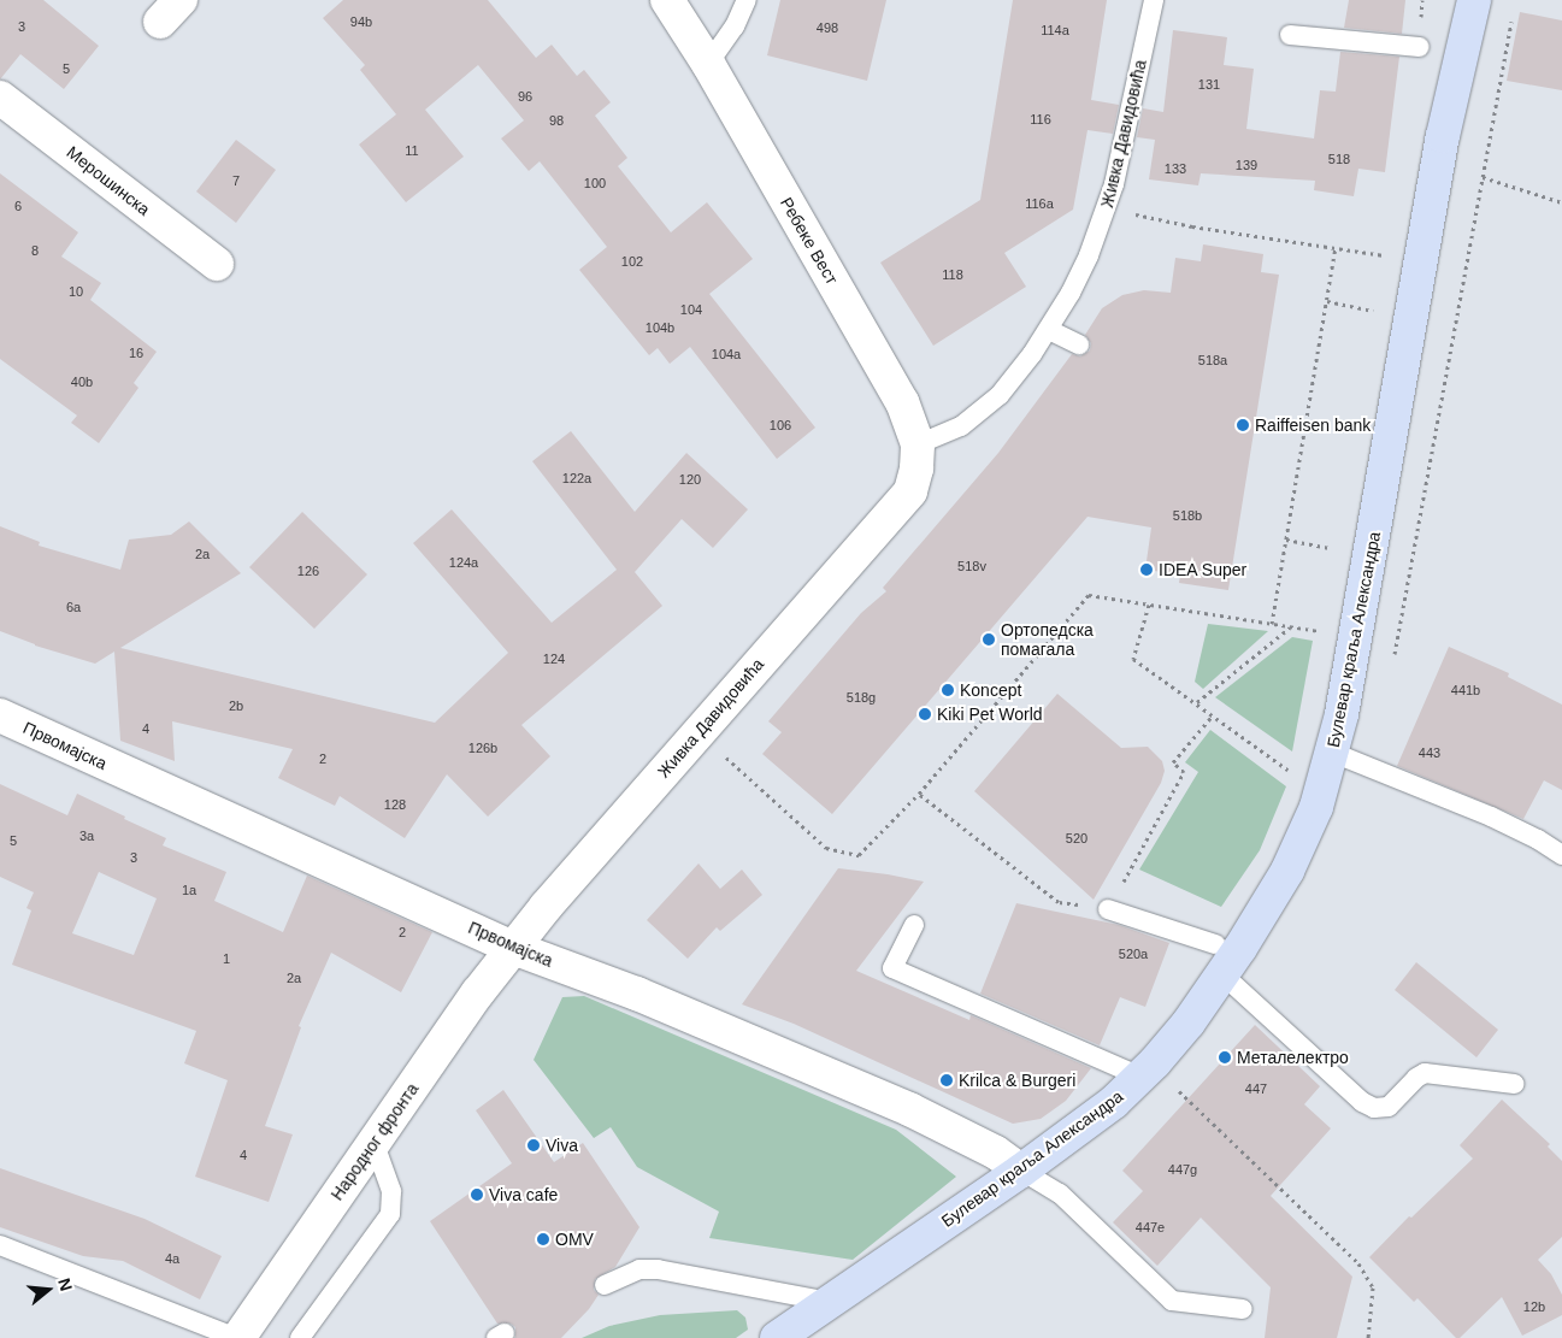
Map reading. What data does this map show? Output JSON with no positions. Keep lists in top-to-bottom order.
{
  "streets": {
    "main road": ["Булевар краља Александра"],
    "street": [
      "Живка Давидовића",
      "Мерошинска",
      "Ребеке Вест",
      "Првомајска",
      "Народног фронта"
    ]
  },
  "crossings": [
    ["Живка Давидовића", "Ребеке Вест"],
    ["Живка Давидовића", "Првомајска"],
    ["Живка Давидовића", "Народног фронта"],
    ["Булевар краља Александра", "Првомајска"],
    ["Првомајска", "Народног фронта"]
  ],
  "places": [
    "Raiffeisen bank",
    "IDEA Super",
    "Ортопедска помагала",
    "Koncept",
    "Kiki Pet World",
    "Металелектро",
    "Krilca & Burgeri",
    "Viva",
    "Viva cafe",
    "OMV"
  ],
  "house_numbers": [
    "94b",
    "3",
    "498",
    "114a",
    "5",
    "131",
    "96",
    "116",
    "98",
    "11",
    "518",
    "139",
    "133",
    "7",
    "100",
    "116a",
    "6",
    "8",
    "102",
    "118",
    "10",
    "104",
    "104b",
    "16",
    "104a",
    "518a",
    "40b",
    "106",
    "122a",
    "120",
    "518b",
    "2a",
    "124a",
    "518v",
    "126",
    "6a",
    "124",
    "441b",
    "518g",
    "2b",
    "4",
    "126b",
    "443",
    "2",
    "128",
    "3a",
    "520",
    "5",
    "3",
    "1a",
    "2",
    "520a",
    "1",
    "2a",
    "447",
    "4",
    "447g",
    "447e",
    "4a",
    "12b"
  ],
  "north": "right"
}
